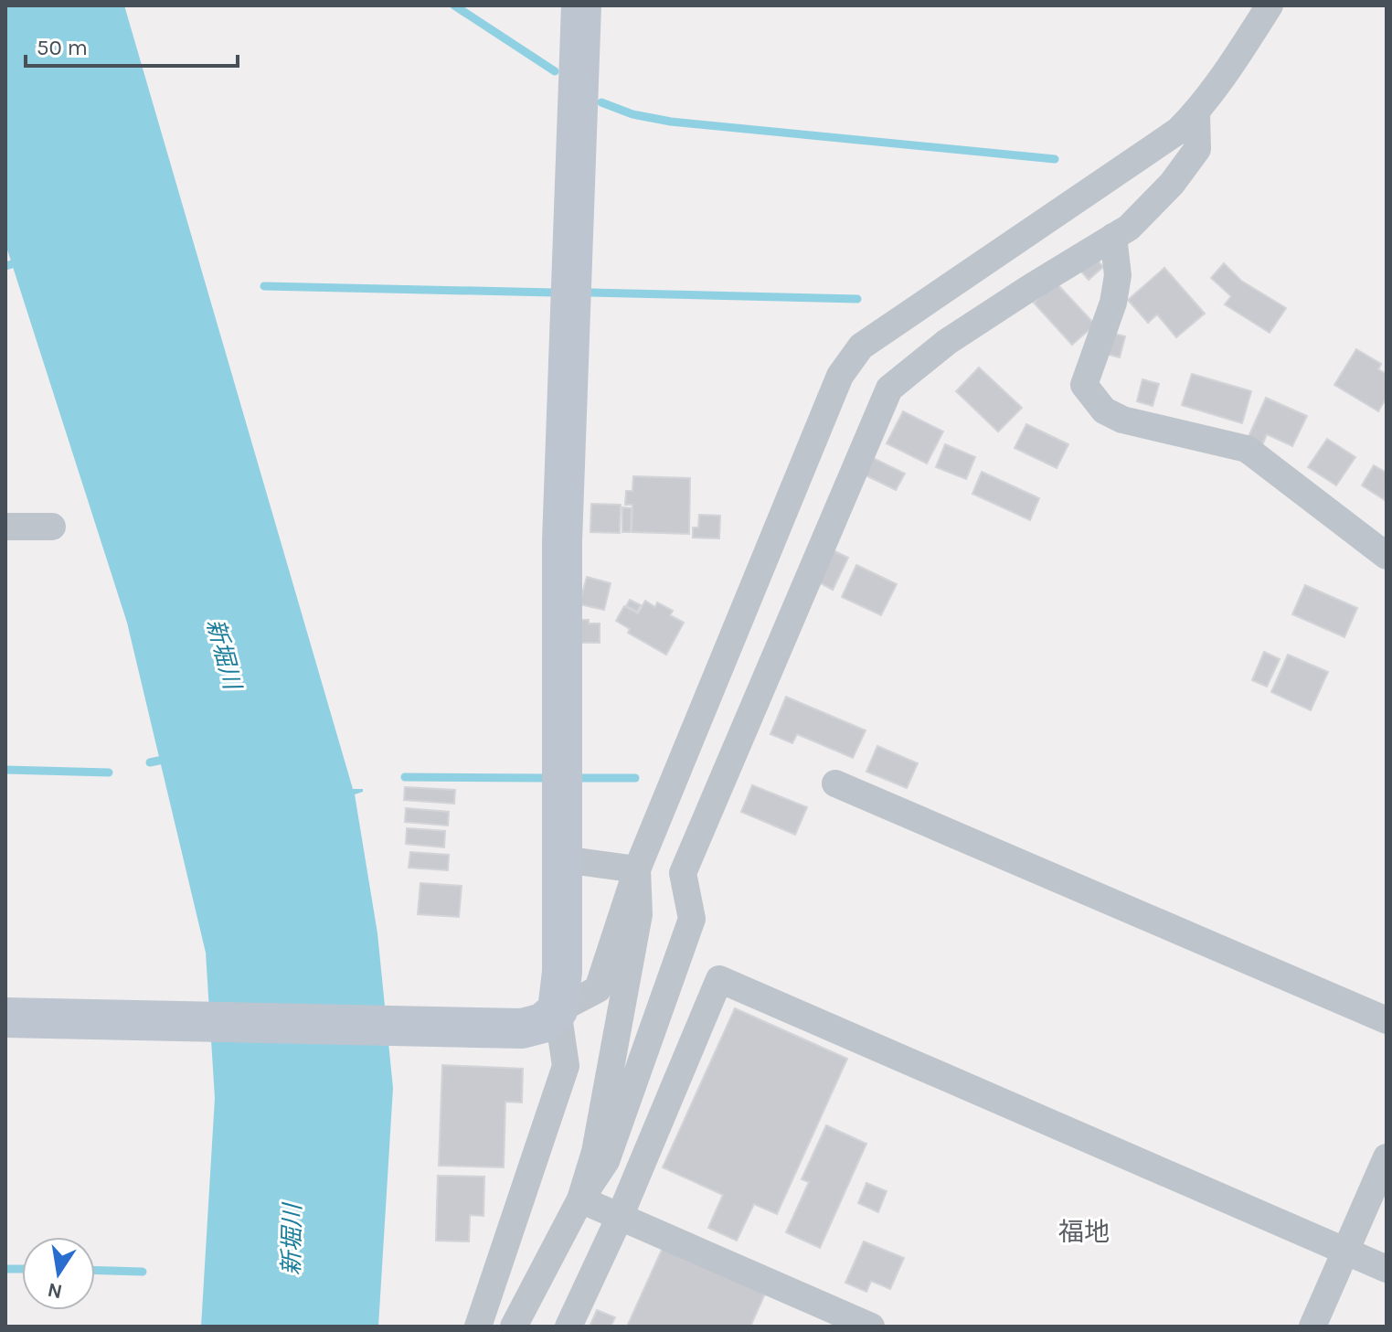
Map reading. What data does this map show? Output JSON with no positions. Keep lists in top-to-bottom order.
{
  "districts": ["福地"],
  "water": ["新堀川"],
  "scale_bar": "50 m",
  "north": "bottom"
}
